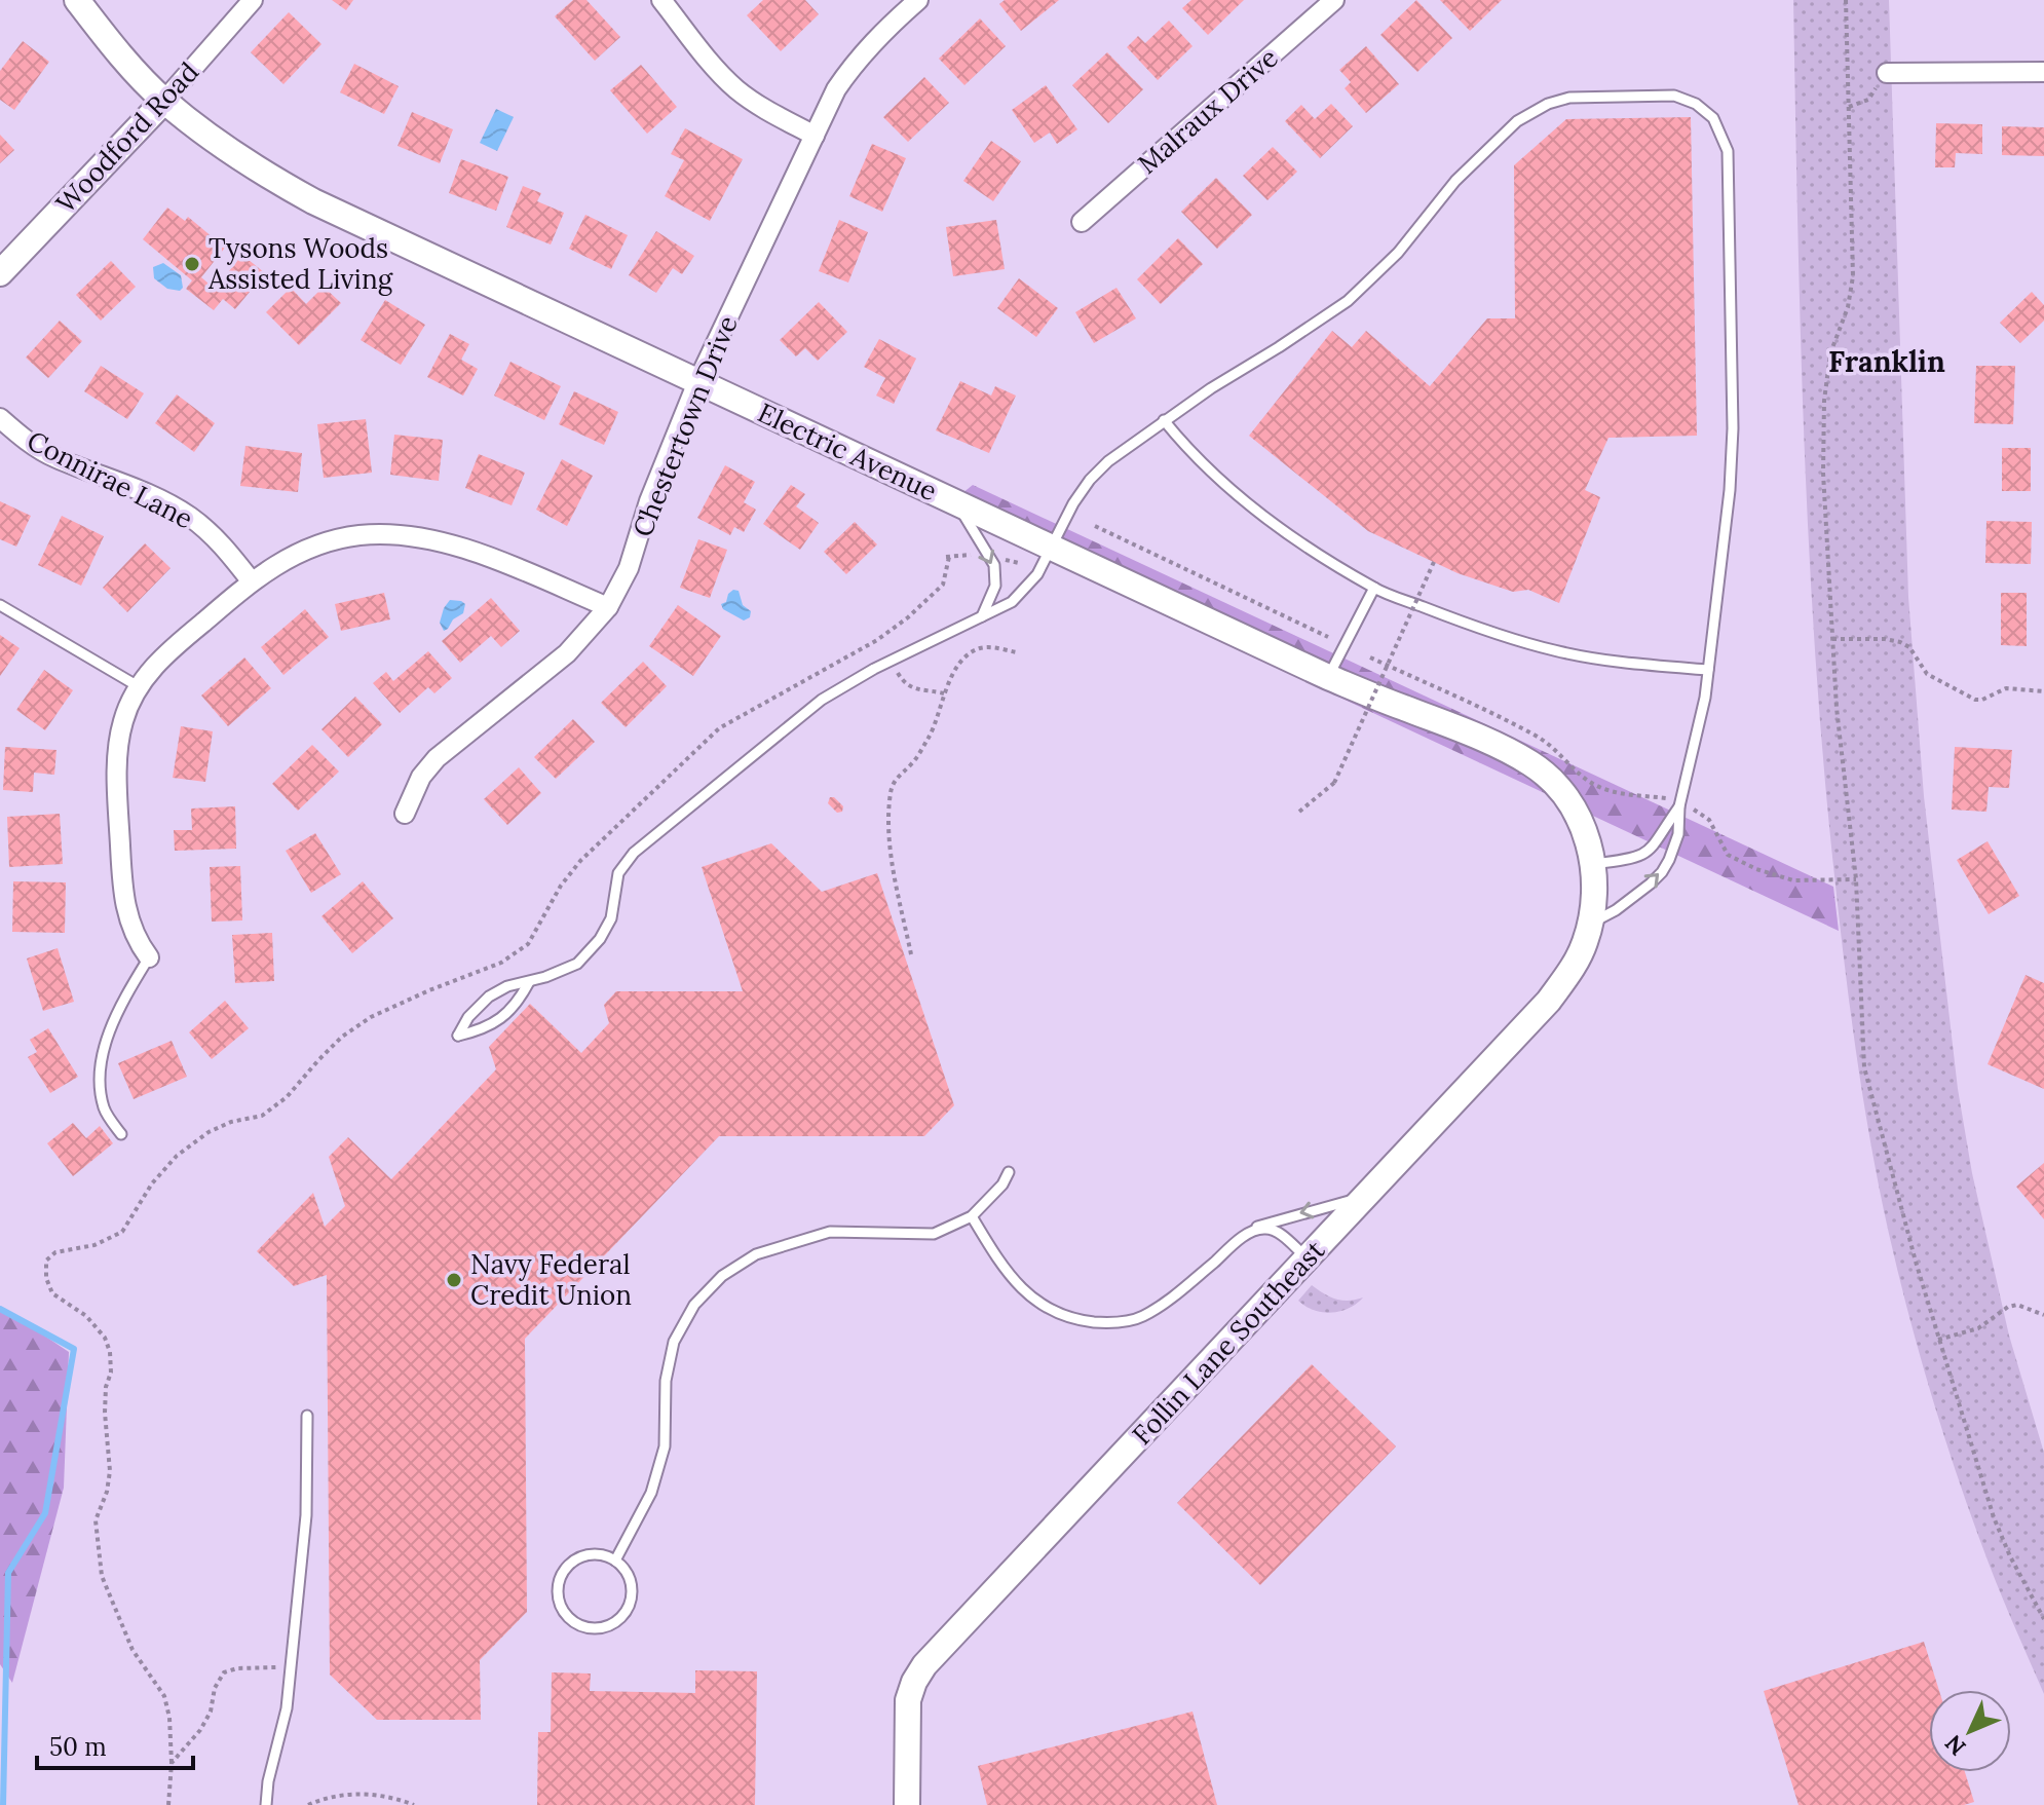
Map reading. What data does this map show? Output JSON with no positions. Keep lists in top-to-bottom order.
{
  "streets": {
    "street": [
      "Malraux Drive",
      "Woodford Road",
      "Chestertown Drive",
      "Electric Avenue",
      "Connirae Lane",
      "Follin Lane Southeast"
    ]
  },
  "crossings": [
    ["Woodford Road", "Electric Avenue"],
    ["Chestertown Drive", "Electric Avenue"],
    ["Electric Avenue", "Follin Lane Southeast"]
  ],
  "districts": ["Franklin"],
  "places": ["Tysons Woods Assisted Living", "Navy Federal Credit Union"],
  "scale_bar": "50 m",
  "north": "bottom left"
}
